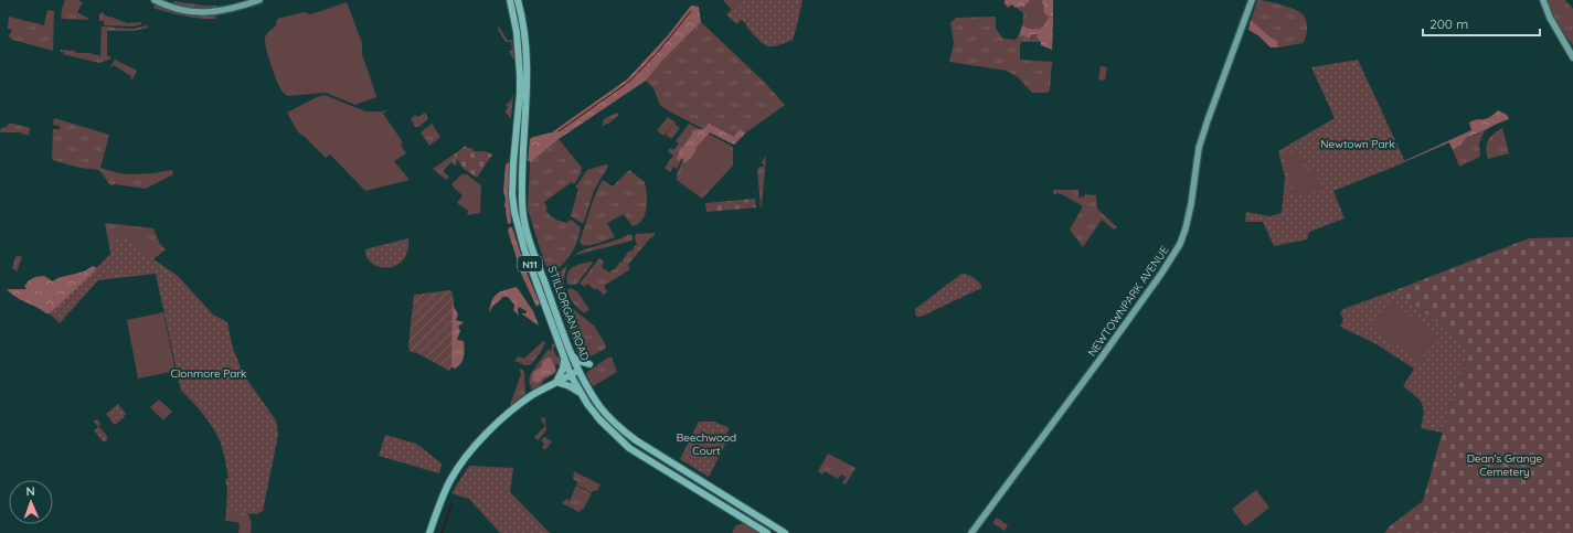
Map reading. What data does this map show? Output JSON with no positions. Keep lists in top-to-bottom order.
{
  "streets": {
    "highway": ["N11", "STILLORGAN ROAD"],
    "main road": ["NEWTOWNPARK AVENUE"]
  },
  "parks": [
    "Newtown Park",
    "Clonmore Park",
    "Beechwood Court",
    "Dean's Grange Cemetery"
  ],
  "scale_bar": "200 m",
  "north": "top"
}
